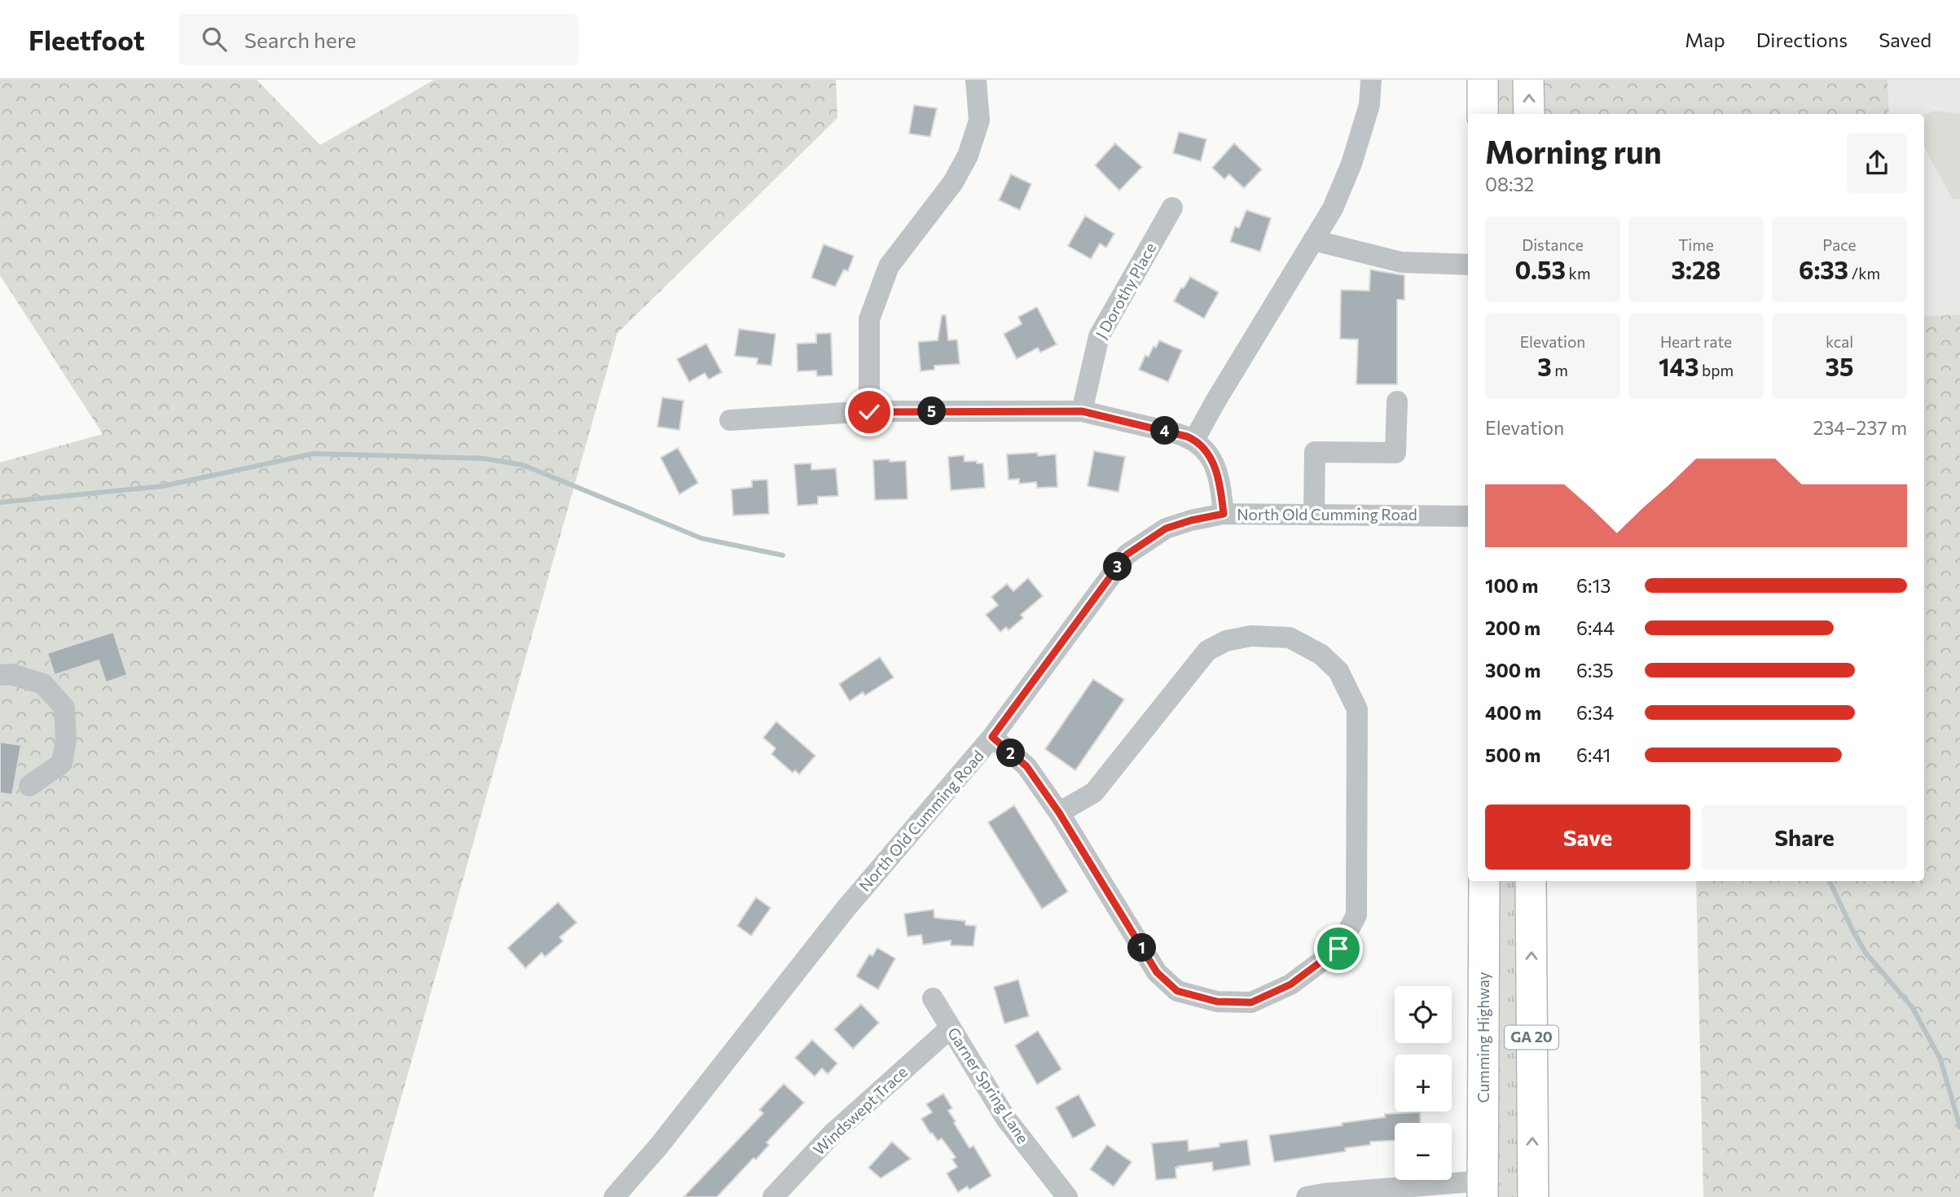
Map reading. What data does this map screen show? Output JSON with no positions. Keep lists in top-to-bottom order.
{
  "streets": {
    "highway": ["Cumming Highway", "GA 20"],
    "street": [
      "J Dorothy Place",
      "North Old Cumming Road",
      "Garner Spring Lane",
      "Windswept Trace"
    ]
  },
  "crossings": [
    ["Garner Spring Lane", "Windswept Trace"]
  ],
  "page": {
    "header": "Fleetfoot",
    "search": "Search here",
    "nav": ["Map", "Directions", "Saved"],
    "heading": ["Morning run", "08:32"],
    "stats": [
      ["Distance", "0.53 km"],
      ["Time", "3:28"],
      ["Pace", "6:33 /km"],
      ["Elevation", "3 m"],
      ["Heart rate", "143 bpm"],
      ["kcal", "35"]
    ],
    "pins": [
      "5",
      "4",
      "3",
      "2",
      "1"
    ],
    "chart": ["Elevation", "234–237 m"],
    "list": [
      {
        "name": "100 m",
        "note": "6:13"
      },
      {
        "name": "200 m",
        "note": "6:44"
      },
      {
        "name": "300 m",
        "note": "6:35"
      },
      {
        "name": "400 m",
        "note": "6:34"
      },
      {
        "name": "500 m",
        "note": "6:41"
      }
    ],
    "buttons": ["Save", "Share"],
    "map_buttons": ["+", "−"]
  }
}
